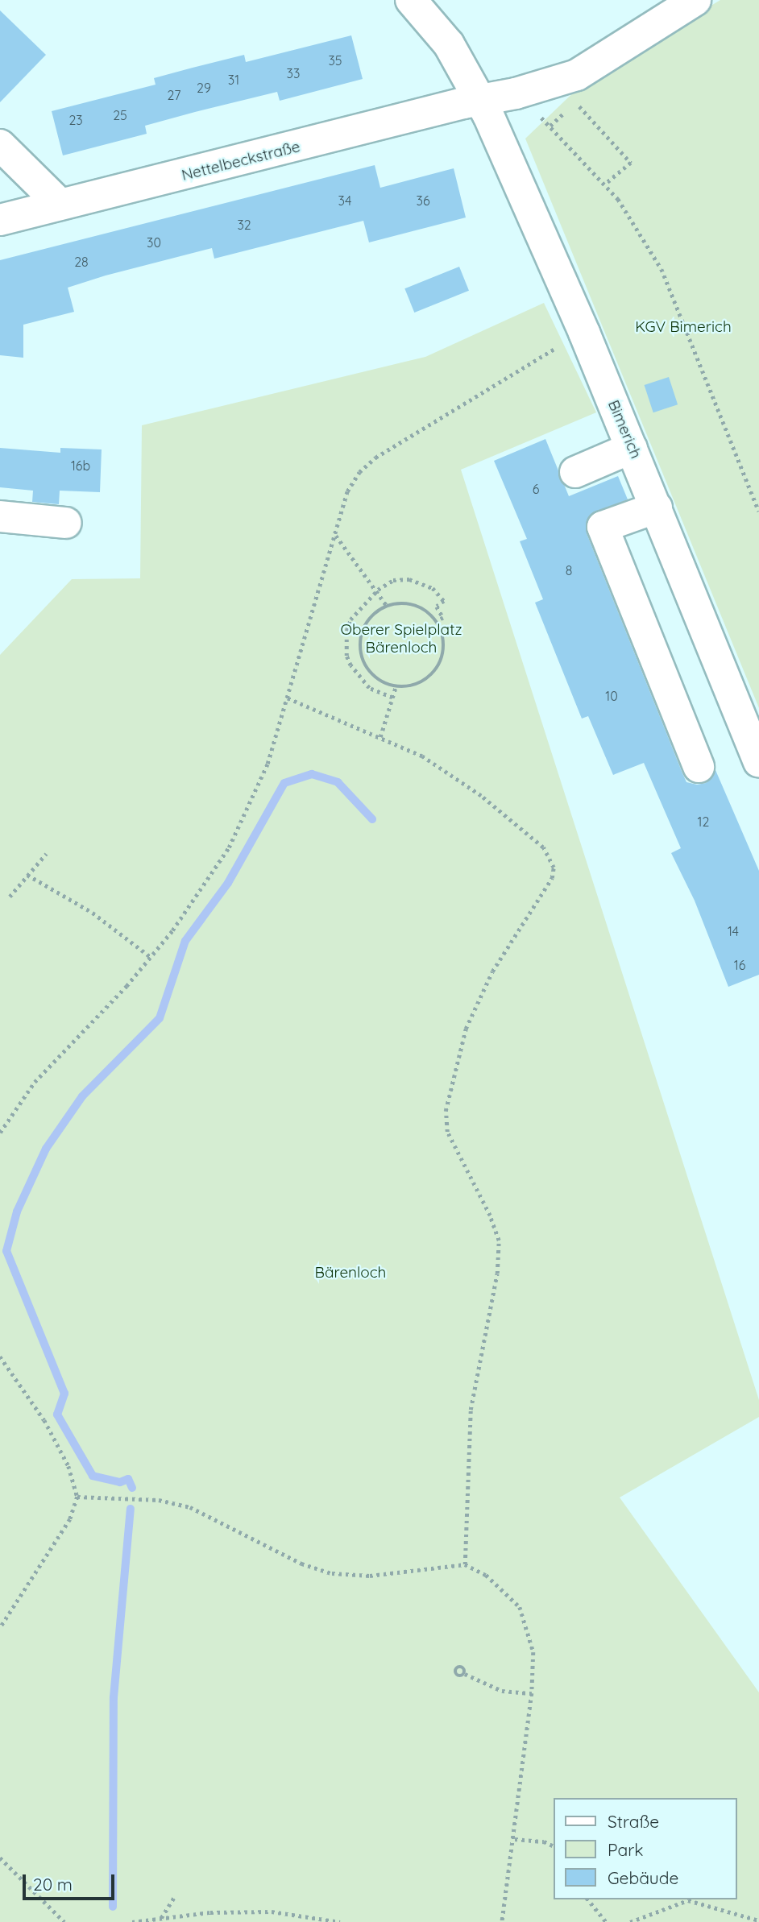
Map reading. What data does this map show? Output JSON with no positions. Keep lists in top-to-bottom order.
{
  "streets": {
    "street": ["Nettelbeckstraße", "Bimerich"]
  },
  "crossings": [
    ["Nettelbeckstraße", "Bimerich"]
  ],
  "parks": ["KGV Bimerich", "Oberer Spielplatz Bärenloch", "Bärenloch"],
  "house_numbers": [
    "35",
    "33",
    "31",
    "29",
    "27",
    "25",
    "23",
    "34",
    "36",
    "32",
    "30",
    "28",
    "16b",
    "6",
    "8",
    "10",
    "12",
    "14",
    "16"
  ],
  "legend": ["Straße", "Park", "Gebäude"],
  "scale_bar": "20 m"
}
